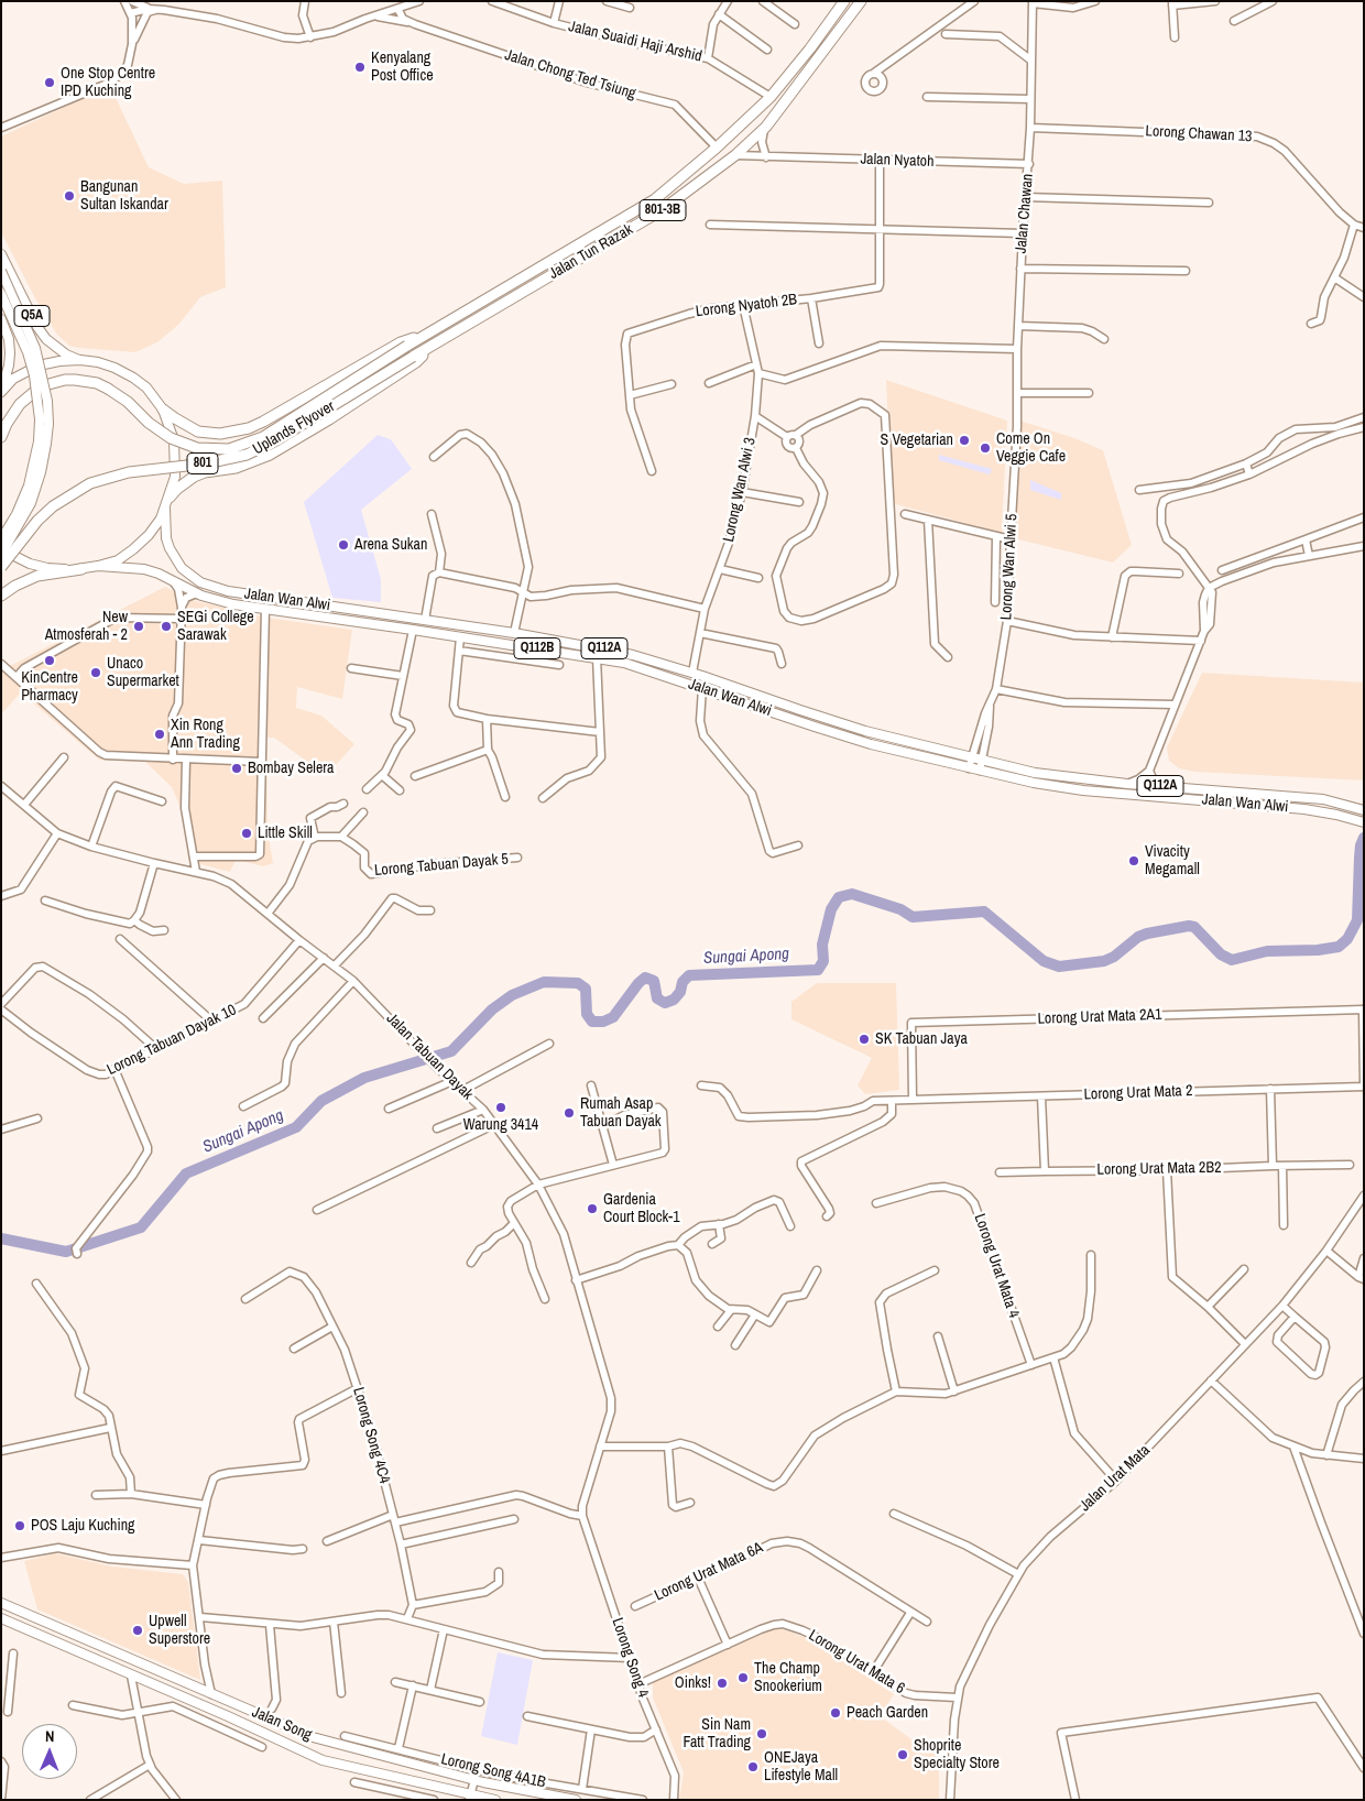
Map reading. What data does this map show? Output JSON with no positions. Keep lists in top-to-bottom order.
{
  "streets": {
    "highway": [
      "801-3B",
      "Jalan Tun Razak",
      "Uplands Flyover",
      "801"
    ],
    "main road": [
      "Q5A",
      "Jalan Wan Alwi",
      "Q112B",
      "Q112A",
      "Jalan Song"
    ],
    "street": [
      "Jalan Suaidi Haji Arshid",
      "Jalan Chong Ted Tsiung",
      "Lorong Chawan 13",
      "Jalan Nyatoh",
      "Jalan Chawan",
      "Lorong Nyatoh 2B",
      "Lorong Wan Alwi 3",
      "Lorong Wan Alwi 5",
      "Lorong Tabuan Dayak 5",
      "Lorong Urat Mata 2A1",
      "Lorong Tabuan Dayak 10",
      "Jalan Tabuan Dayak",
      "Lorong Urat Mata 2",
      "Lorong Urat Mata 2B2",
      "Lorong Urat Mata 4",
      "Lorong Song 4C4",
      "Jalan Urat Mata",
      "Lorong Urat Mata 6A",
      "Lorong Song 4",
      "Lorong Urat Mata 6",
      "Lorong Song 4A1B"
    ]
  },
  "crossings": [
    ["Jalan Suaidi Haji Arshid", "Jalan Tun Razak"],
    ["Jalan Chong Ted Tsiung", "Jalan Tun Razak"],
    ["Lorong Chawan 13", "Jalan Chawan"],
    ["Jalan Nyatoh", "Jalan Chawan"],
    ["Jalan Nyatoh", "Jalan Tun Razak"],
    ["Jalan Chawan", "Lorong Wan Alwi 5"],
    ["Jalan Tun Razak", "Uplands Flyover"],
    ["Lorong Nyatoh 2B", "Lorong Wan Alwi 3"],
    ["Lorong Wan Alwi 3", "Jalan Wan Alwi"],
    ["Lorong Wan Alwi 5", "Jalan Wan Alwi"],
    ["Lorong Urat Mata 2A1", "Lorong Urat Mata 2"],
    ["Lorong Tabuan Dayak 10", "Jalan Tabuan Dayak"],
    ["Jalan Tabuan Dayak", "Lorong Song 4"],
    ["Jalan Urat Mata", "Lorong Urat Mata 6"],
    ["Lorong Song 4", "Lorong Urat Mata 6"]
  ],
  "water": ["Sungai Apong"],
  "places": [
    "Kenyalang Post Office",
    "One Stop Centre IPD Kuching",
    "Bangunan Sultan Iskandar",
    "S Vegetarian",
    "Come On Veggie Cafe",
    "Arena Sukan",
    "New Atmosferah - 2",
    "SEGi College Sarawak",
    "KinCentre Pharmacy",
    "Unaco Supermarket",
    "Xin Rong Ann Trading",
    "Bombay Selera",
    "Little Skill",
    "Vivacity Megamall",
    "SK Tabuan Jaya",
    "Warung 3414",
    "Rumah Asap Tabuan Dayak",
    "Gardenia Court Block-1",
    "POS Laju Kuching",
    "Upwell Superstore",
    "The Champ Snookerium",
    "Oinks!",
    "Peach Garden",
    "Sin Nam Fatt Trading",
    "Shoprite Specialty Store",
    "ONEJaya Lifestyle Mall"
  ],
  "north": "top"
}
